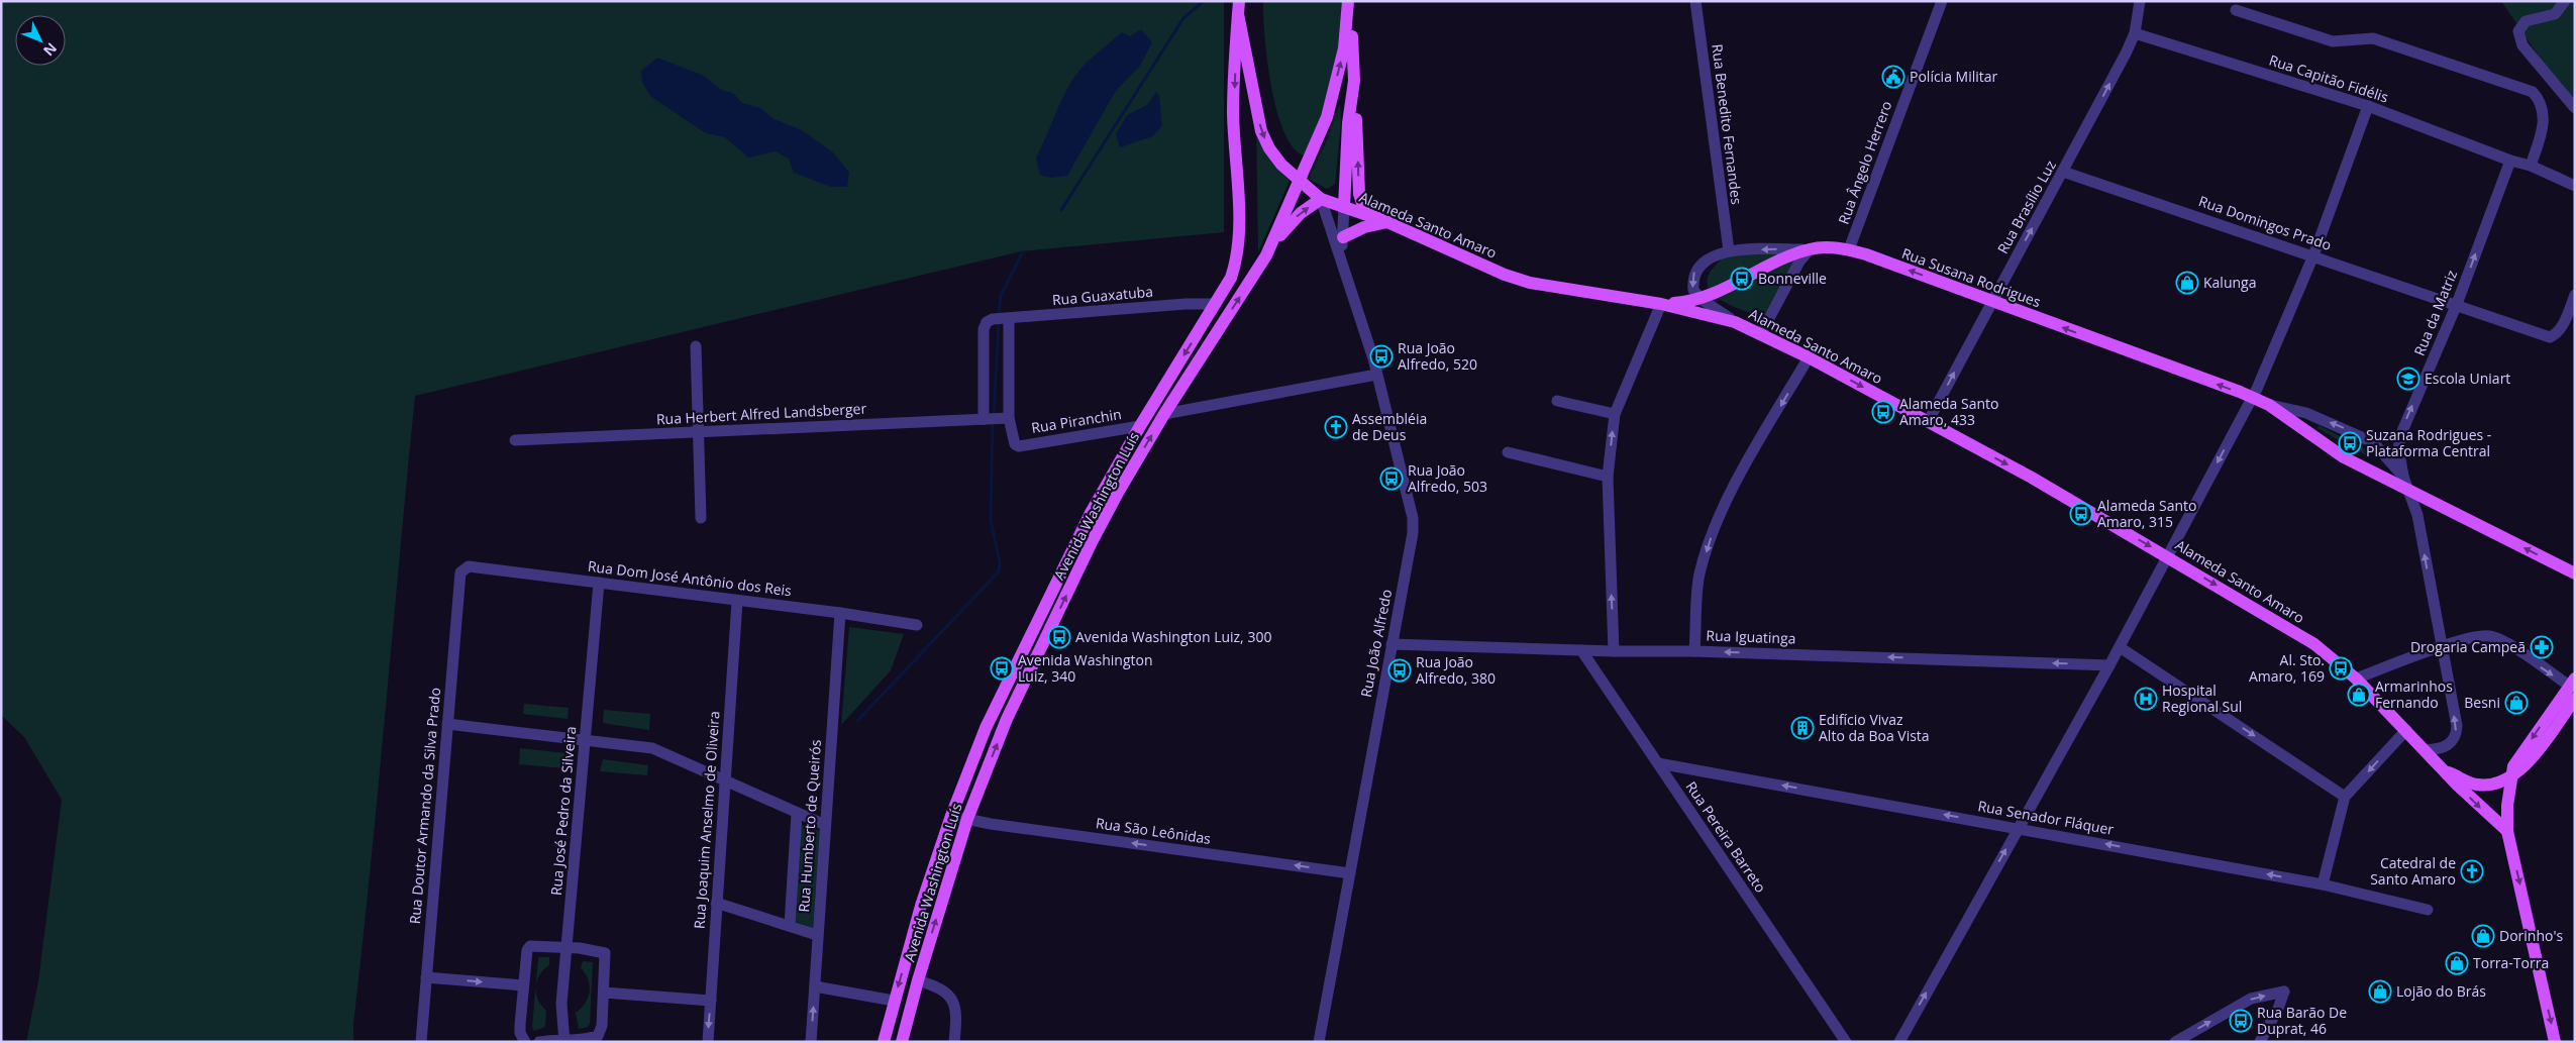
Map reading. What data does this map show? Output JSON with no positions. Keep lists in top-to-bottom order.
{
  "streets": {
    "main road": ["Alameda Santo Amaro", "Rua Susana Rodrigues", "Avenida Washington Luís"],
    "street": [
      "Rua Capitão Fidélis",
      "Rua Benedito Fernandes",
      "Rua Ângelo Herrero",
      "Rua Brasílio Luz",
      "Rua Domingos Prado",
      "Rua Guaxatuba",
      "Rua da Matriz",
      "Rua Herbert Alfred Landsberger",
      "Rua Piranchin",
      "Rua Dom José Antônio dos Reis",
      "Rua Iguatinga",
      "Rua João Alfredo",
      "Rua Doutor Armando da Silva Prado",
      "Rua José Pedro da Silveira",
      "Rua Senador Fláquer",
      "Rua Joaquim Anselmo de Oliveira",
      "Rua Humberto de Queirós",
      "Rua São Leônidas",
      "Rua Pereira Barreto"
    ]
  },
  "crossings": [
    ["Rua Capitão Fidélis", "Rua Brasílio Luz"],
    ["Rua Capitão Fidélis", "Rua da Matriz"],
    ["Rua Ângelo Herrero", "Rua Susana Rodrigues"],
    ["Rua Brasílio Luz", "Rua Domingos Prado"],
    ["Rua Brasílio Luz", "Alameda Santo Amaro"],
    ["Rua Brasílio Luz", "Rua Susana Rodrigues"],
    ["Rua Domingos Prado", "Rua da Matriz"],
    ["Alameda Santo Amaro", "Rua Susana Rodrigues"],
    ["Alameda Santo Amaro", "Avenida Washington Luís"],
    ["Alameda Santo Amaro", "Rua João Alfredo"],
    ["Rua Susana Rodrigues", "Rua da Matriz"],
    ["Rua Guaxatuba", "Rua Herbert Alfred Landsberger"],
    ["Rua Guaxatuba", "Avenida Washington Luís"],
    ["Rua Herbert Alfred Landsberger", "Rua Piranchin"],
    ["Rua Piranchin", "Avenida Washington Luís"],
    ["Avenida Washington Luís", "Rua São Leônidas"],
    ["Rua Dom José Antônio dos Reis", "Rua Doutor Armando da Silva Prado"],
    ["Rua Dom José Antônio dos Reis", "Rua José Pedro da Silveira"],
    ["Rua Dom José Antônio dos Reis", "Rua Joaquim Anselmo de Oliveira"],
    ["Rua Dom José Antônio dos Reis", "Rua Humberto de Queirós"],
    ["Rua Iguatinga", "Rua João Alfredo"],
    ["Rua Iguatinga", "Rua Pereira Barreto"],
    ["Rua João Alfredo", "Rua São Leônidas"],
    ["Rua Senador Fláquer", "Rua Pereira Barreto"]
  ],
  "one_way": [
    "Rua Brasílio Luz",
    "Alameda Santo Amaro",
    "Rua Susana Rodrigues",
    "Rua da Matriz",
    "Rua Iguatinga",
    "Rua Senador Fláquer",
    "Rua São Leônidas"
  ],
  "places": {
    "public building": ["Polícia Militar"],
    "bus stop": [
      "Bonneville",
      "Rua João Alfredo, 520",
      "Alameda Santo Amaro, 433",
      "Suzana Rodrigues - Plataforma Central",
      "Rua João Alfredo, 503",
      "Alameda Santo Amaro, 315",
      "Avenida Washington Luiz, 300",
      "Avenida Washington Luiz, 340",
      "Al. Sto. Amaro, 169",
      "Rua João Alfredo, 380",
      "Rua Barão De Duprat, 46"
    ],
    "shop": [
      "Kalunga",
      "Armarinhos Fernando",
      "Besni",
      "Dorinho's",
      "Torra-Torra",
      "Lojão do Brás"
    ],
    "school or university": ["Escola Uniart"],
    "church": ["Assembléia de Deus", "Catedral de Santo Amaro"],
    "pharmacy": ["Drogaria Campeã"],
    "hospital": ["Hospital Regional Sul"],
    "building": ["Edifício Vivaz Alto da Boa Vista"]
  },
  "north": "bottom right"
}
